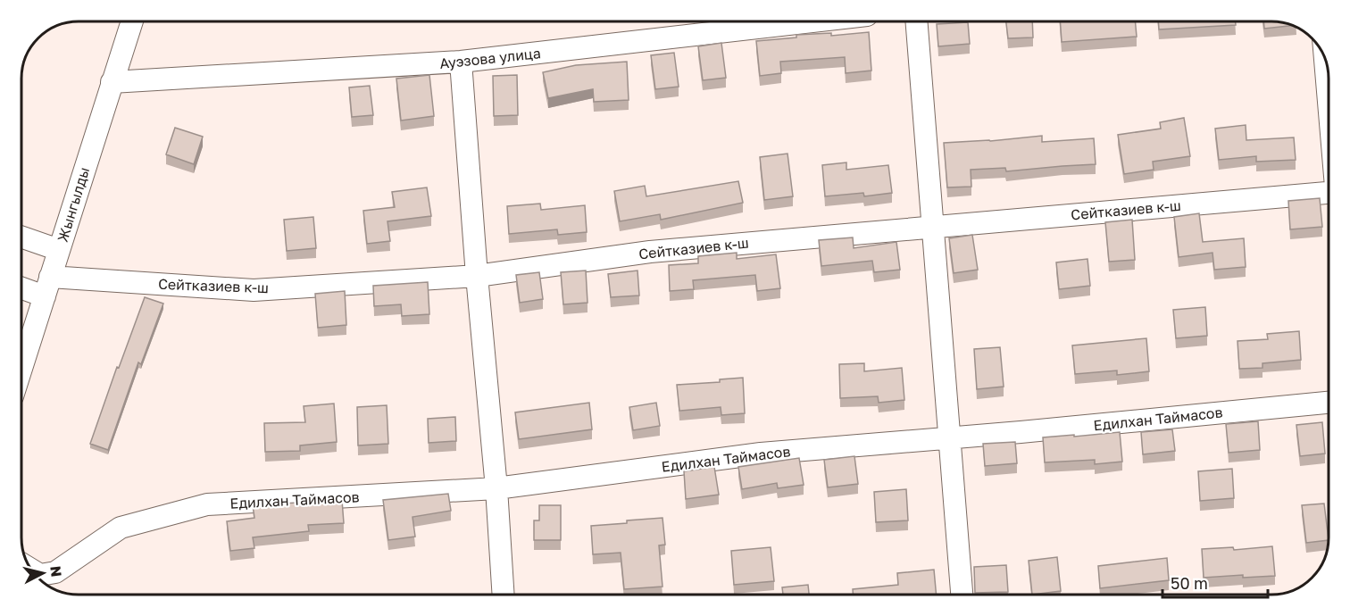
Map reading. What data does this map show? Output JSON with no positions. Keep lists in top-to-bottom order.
{
  "streets": {
    "street": [
      "Ауэзова улица",
      "Жынгылды",
      "Сейтказиев к-ш",
      "Едилхан Таймасов"
    ]
  },
  "crossings": [
    ["Ауэзова улица", "Жынгылды"],
    ["Жынгылды", "Сейтказиев к-ш"]
  ],
  "scale_bar": "50 m",
  "north": "right"
}
